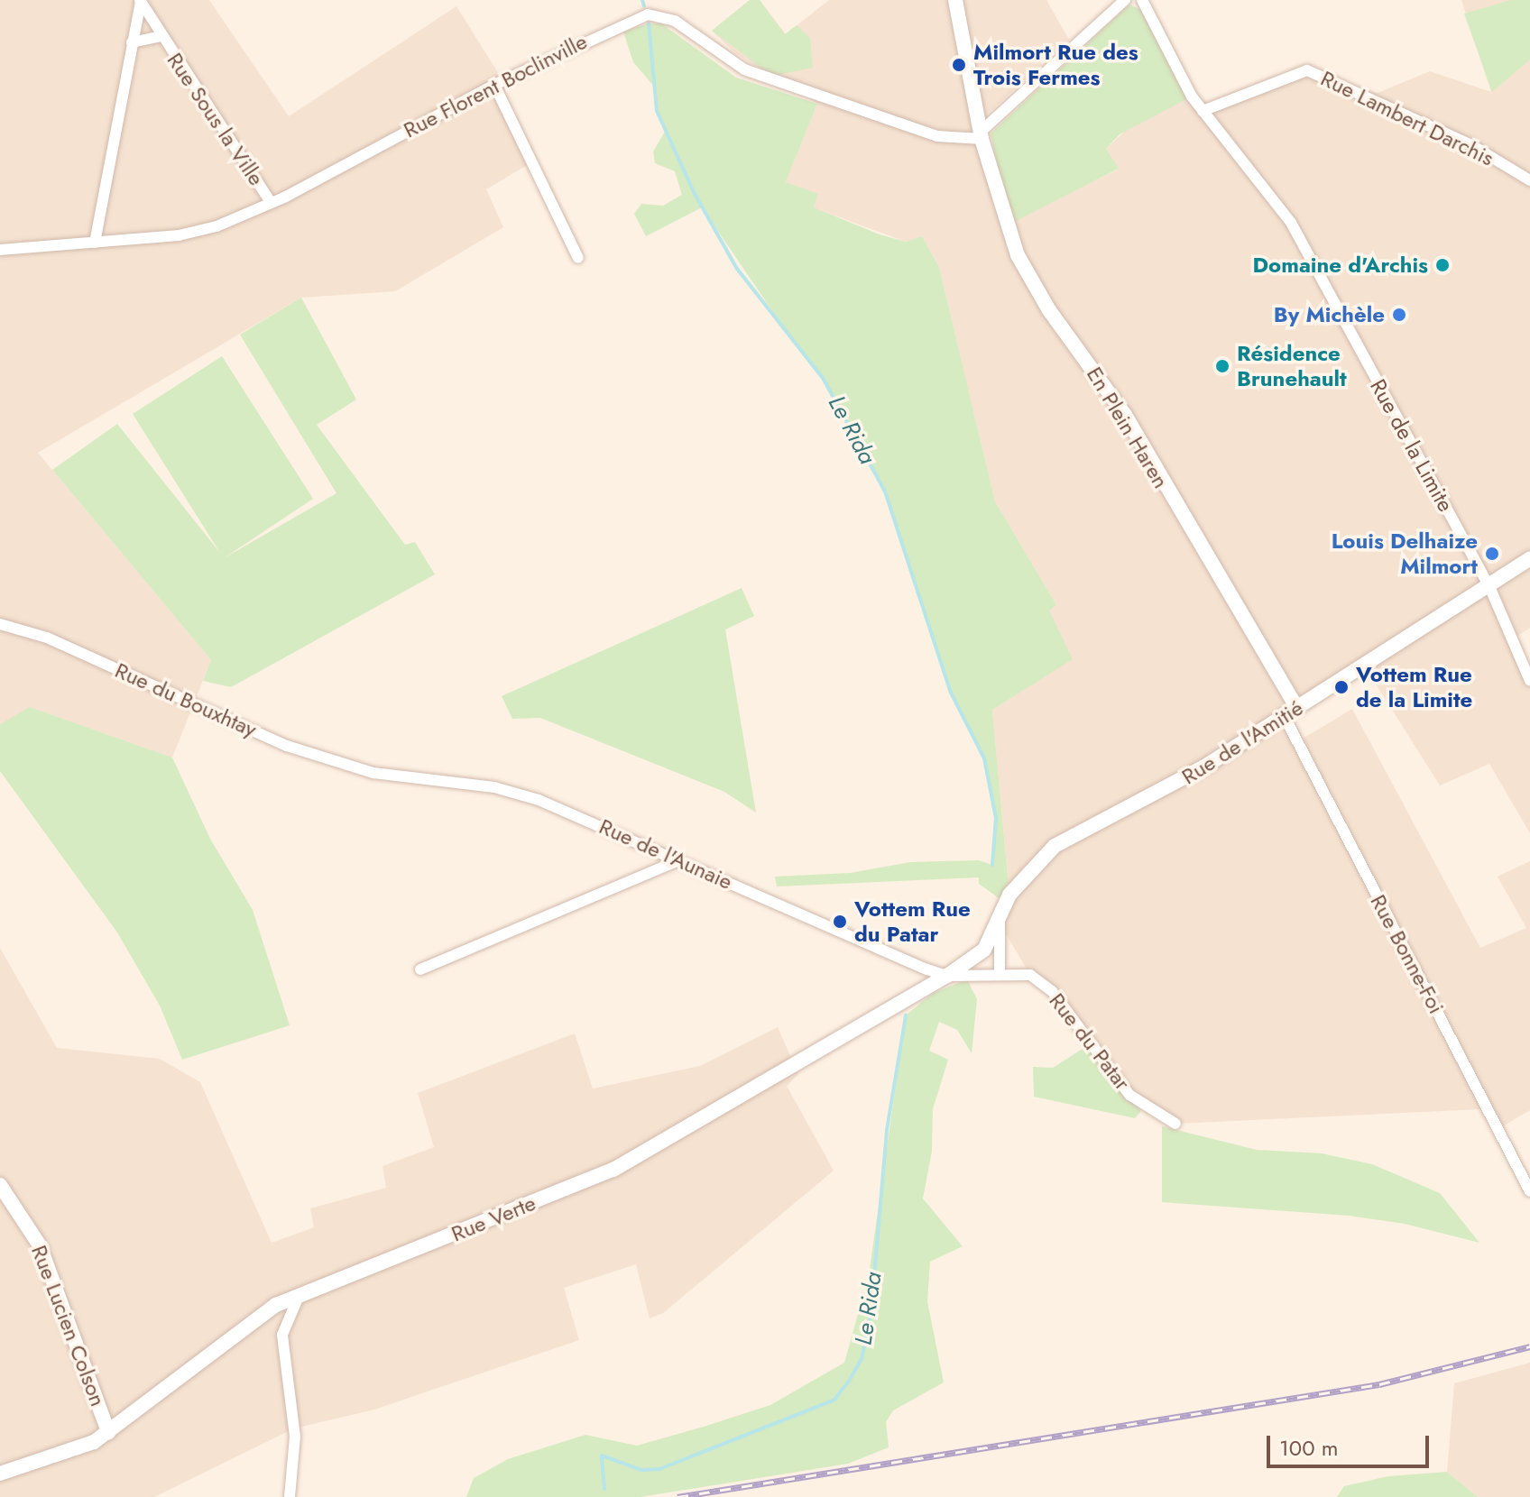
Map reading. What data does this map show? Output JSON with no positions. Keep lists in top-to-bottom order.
{
  "streets": {
    "street": [
      "Rue Florent Boclinville",
      "Rue Lambert Darchis",
      "Rue Sous la Ville",
      "En Plein Haren",
      "Rue de la Limite",
      "Rue du Bouxhtay",
      "Rue de l'Amitié",
      "Rue de l'Aunaie",
      "Rue Bonne-Foi",
      "Rue du Patar",
      "Rue Verte",
      "Rue Lucien Colson"
    ]
  },
  "crossings": [
    ["Rue Florent Boclinville", "Rue Sous la Ville"],
    ["Rue Florent Boclinville", "En Plein Haren"],
    ["Rue Lambert Darchis", "Rue de la Limite"],
    ["En Plein Haren", "Rue de l'Amitié"],
    ["Rue de la Limite", "Rue de l'Amitié"],
    ["Rue du Bouxhtay", "Rue de l'Aunaie"],
    ["Rue de l'Amitié", "Rue Bonne-Foi"],
    ["Rue de l'Amitié", "Rue Verte"],
    ["Rue de l'Aunaie", "Rue du Patar"],
    ["Rue de l'Aunaie", "Rue Verte"],
    ["Rue du Patar", "Rue Verte"],
    ["Rue Verte", "Rue Lucien Colson"]
  ],
  "water": ["Le Rida"],
  "places": [
    "Milmort Rue des Trois Fermes",
    "Domaine d'Archis",
    "By Michèle",
    "Résidence Brunehault",
    "Louis Delhaize Milmort",
    "Vottem Rue de la Limite",
    "Vottem Rue du Patar"
  ],
  "scale_bar": "100 m"
}
